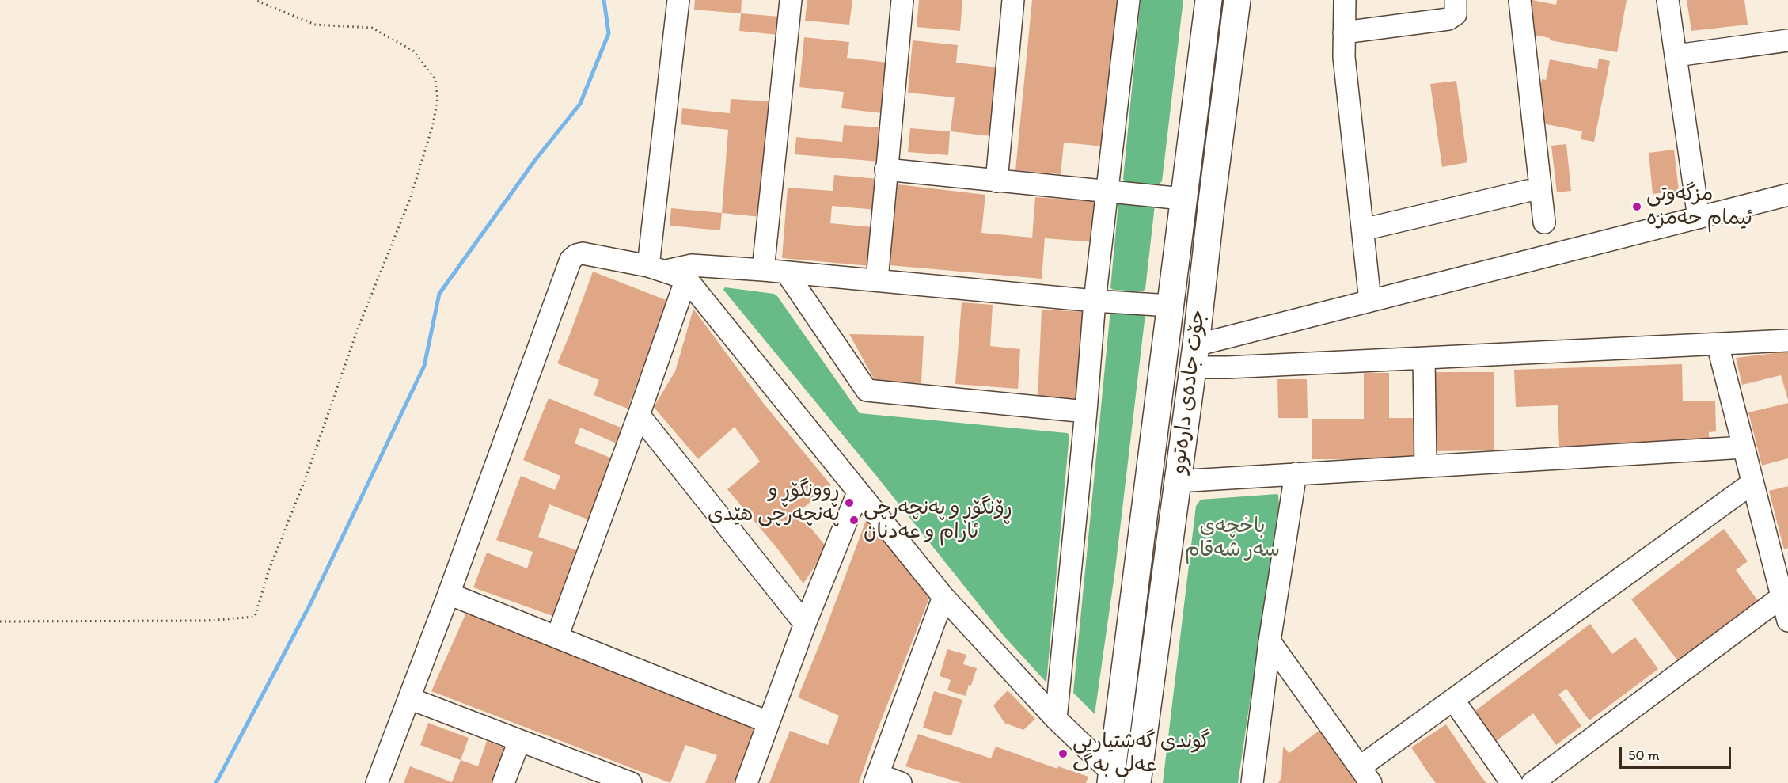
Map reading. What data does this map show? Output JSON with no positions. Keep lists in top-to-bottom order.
{
  "streets": {
    "main road": ["جۆت جادەی دارەتوو"]
  },
  "parks": ["باخچەی سەر شەقام"],
  "places": [
    "مزگەوتی ئیمام حەمزە",
    "ڕوونگۆڕ و پەنچەرچی هێدی",
    "ڕۆنگۆڕ و پەنچەرچی ئارام و عەدنان",
    "گوندی گەشتیاریی عەلی بەگ"
  ],
  "scale_bar": "50 m"
}
